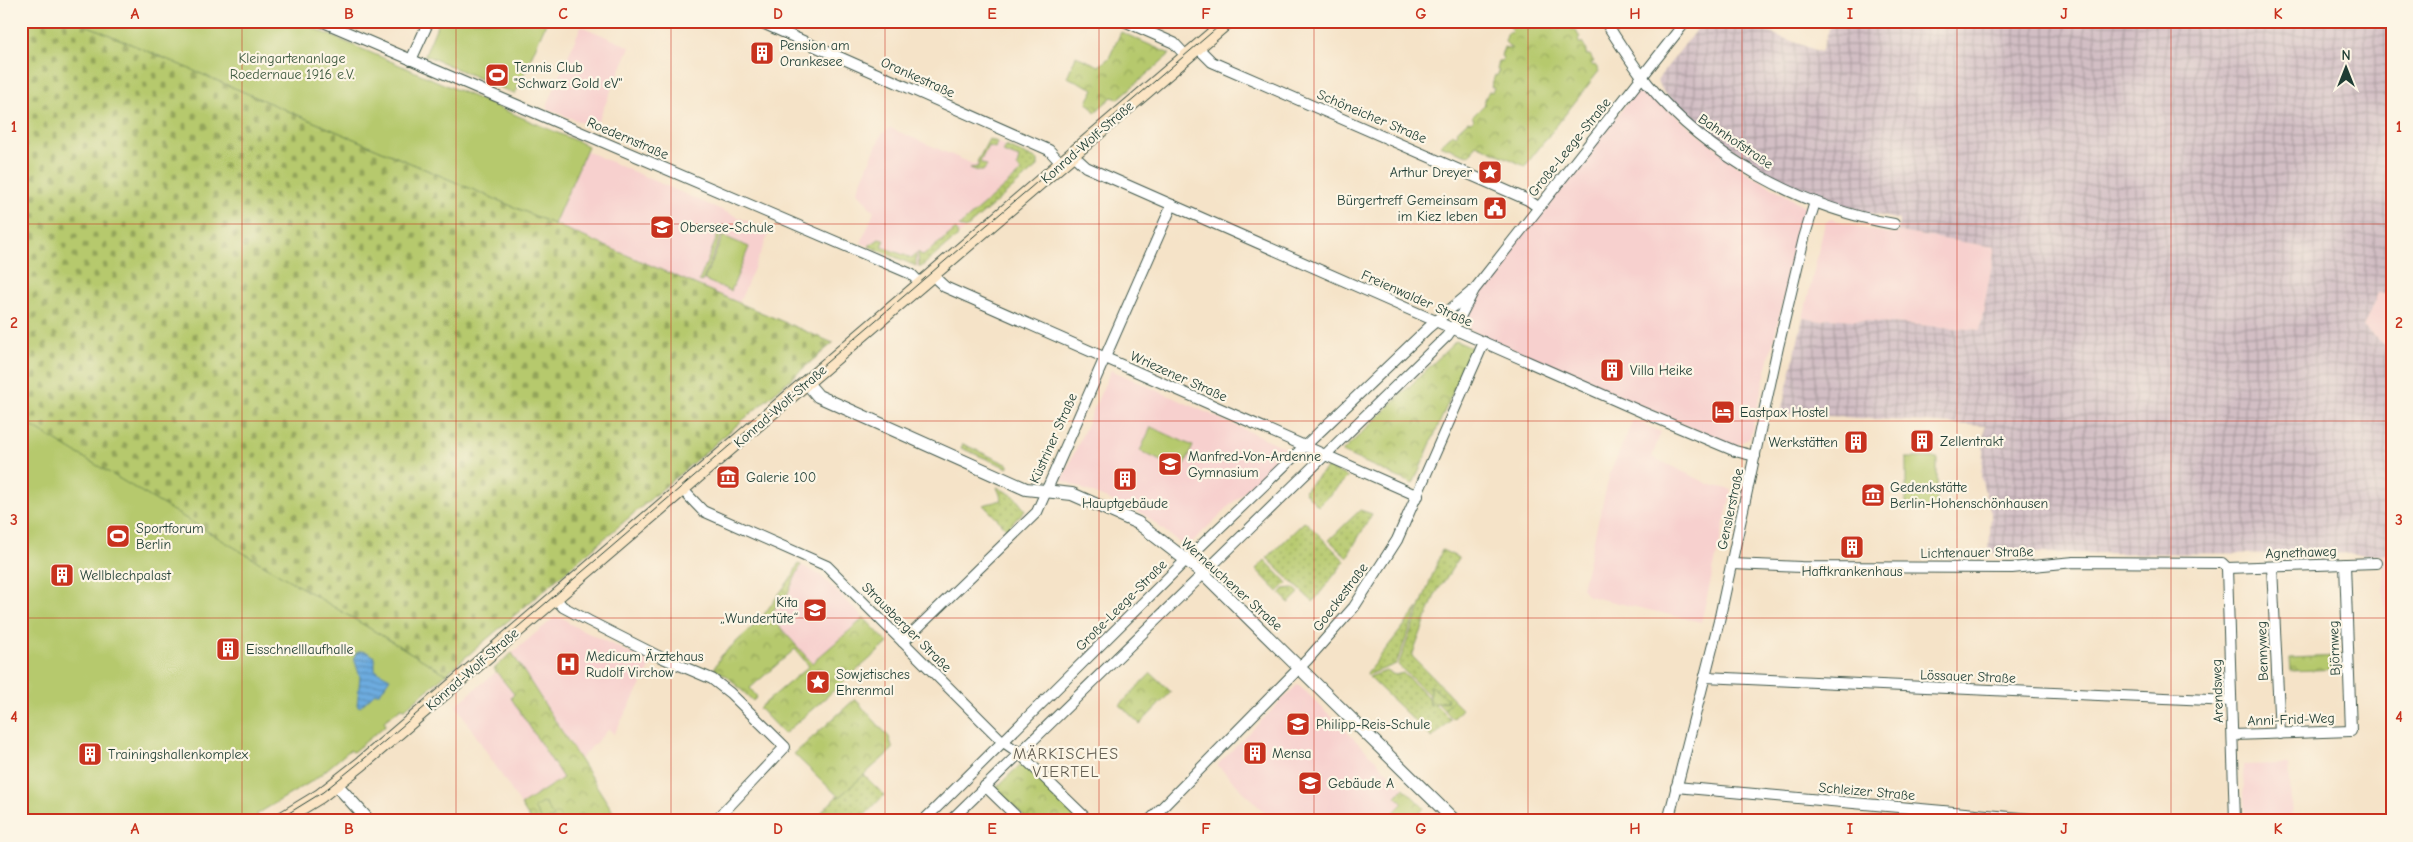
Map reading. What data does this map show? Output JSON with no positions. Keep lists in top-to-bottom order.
{
  "streets": {
    "main road": ["Konrad-Wolf-Straße"],
    "street": [
      "Orankestraße",
      "Schöneicher Straße",
      "Roedernstraße",
      "Bahnhofstraße",
      "Große-Leege-Straße",
      "Freienwalder Straße",
      "Wriezener Straße",
      "Küstriner Straße",
      "Genslerstraße",
      "Lichtenauer Straße",
      "Agnethaweg",
      "Werneuchener Straße",
      "Goeckestraße",
      "Strausberger Straße",
      "Björnweg",
      "Bennyweg",
      "Lössauer Straße",
      "Arendsweg",
      "Anni-Frid-Weg",
      "Schleizer Straße"
    ]
  },
  "crossings": [
    ["Orankestraße", "Konrad-Wolf-Straße"],
    ["Schöneicher Straße", "Konrad-Wolf-Straße"],
    ["Schöneicher Straße", "Große-Leege-Straße"],
    ["Roedernstraße", "Konrad-Wolf-Straße"],
    ["Roedernstraße", "Wriezener Straße"],
    ["Bahnhofstraße", "Große-Leege-Straße"],
    ["Bahnhofstraße", "Genslerstraße"],
    ["Konrad-Wolf-Straße", "Freienwalder Straße"],
    ["Konrad-Wolf-Straße", "Wriezener Straße"],
    ["Konrad-Wolf-Straße", "Werneuchener Straße"],
    ["Konrad-Wolf-Straße", "Strausberger Straße"],
    ["Große-Leege-Straße", "Freienwalder Straße"],
    ["Große-Leege-Straße", "Wriezener Straße"],
    ["Große-Leege-Straße", "Werneuchener Straße"],
    ["Große-Leege-Straße", "Strausberger Straße"],
    ["Freienwalder Straße", "Küstriner Straße"],
    ["Freienwalder Straße", "Genslerstraße"],
    ["Freienwalder Straße", "Goeckestraße"],
    ["Wriezener Straße", "Küstriner Straße"],
    ["Wriezener Straße", "Goeckestraße"],
    ["Küstriner Straße", "Werneuchener Straße"],
    ["Küstriner Straße", "Strausberger Straße"],
    ["Genslerstraße", "Lichtenauer Straße"],
    ["Genslerstraße", "Lössauer Straße"],
    ["Genslerstraße", "Schleizer Straße"],
    ["Lichtenauer Straße", "Agnethaweg"],
    ["Lichtenauer Straße", "Arendsweg"],
    ["Agnethaweg", "Björnweg"],
    ["Agnethaweg", "Bennyweg"],
    ["Agnethaweg", "Arendsweg"],
    ["Werneuchener Straße", "Goeckestraße"],
    ["Björnweg", "Anni-Frid-Weg"],
    ["Bennyweg", "Anni-Frid-Weg"],
    ["Lössauer Straße", "Arendsweg"],
    ["Arendsweg", "Anni-Frid-Weg"]
  ],
  "districts": ["MÄRKISCHES VIERTEL"],
  "parks": ["Kleingartenanlage Roedernaue 1916 e.V."],
  "places": {
    "building": [
      "Pension am Orankesee",
      "Villa Heike",
      "Zellentrakt",
      "Werkstätten",
      "Hauptgebäude",
      "Haftkrankenhaus",
      "Wellblechpalast",
      "Eisschnelllaufhalle",
      "Mensa",
      "Trainingshallenkomplex"
    ],
    "sports": ["Tennis Club \"Schwarz Gold eV\"", "Sportforum Berlin"],
    "place": ["Arthur Dreyer", "Sowjetisches Ehrenmal"],
    "public building": ["Bürgertreff Gemeinsam im Kiez leben"],
    "school or university": [
      "Obersee-Schule",
      "Manfred-Von-Ardenne Gymnasium",
      "Kita „Wundertüte“",
      "Philipp-Reis-Schule",
      "Gebäude A"
    ],
    "hotel": ["Eastpax Hostel"],
    "museum": ["Galerie 100", "Gedenkstätte Berlin-Hohenschönhausen"],
    "hospital": ["Medicum Ärztehaus Rudolf Virchow"]
  },
  "north": "top",
  "grid": {
    "columns": [
      "A",
      "B",
      "C",
      "D",
      "E",
      "F",
      "G",
      "H",
      "I",
      "J",
      "K"
    ],
    "rows": [
      "1",
      "2",
      "3",
      "4"
    ]
  }
}
